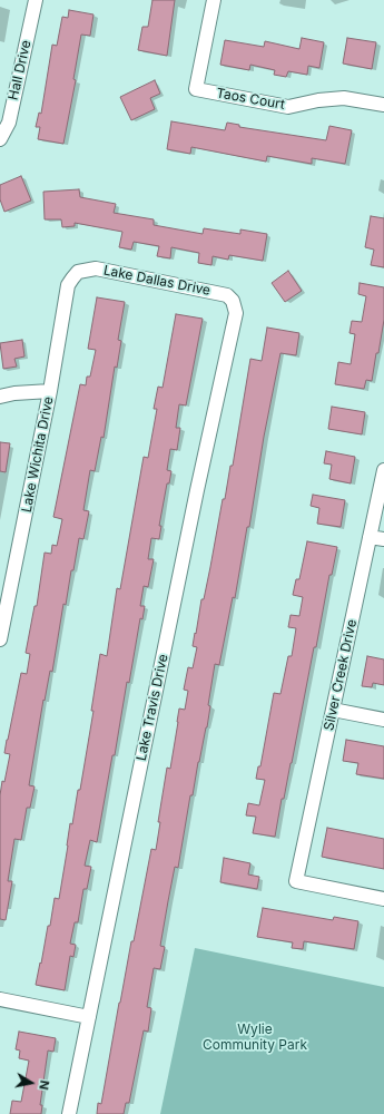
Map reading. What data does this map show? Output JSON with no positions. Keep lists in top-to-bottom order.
{
  "streets": {
    "street": [
      "Hall Drive",
      "Taos Court",
      "Lake Dallas Drive",
      "Lake Wichita Drive",
      "Silver Creek Drive",
      "Lake Travis Drive"
    ]
  },
  "crossings": [
    ["Lake Dallas Drive", "Lake Wichita Drive"],
    ["Lake Dallas Drive", "Lake Travis Drive"]
  ],
  "parks": ["Wylie Community Park"],
  "north": "right"
}
